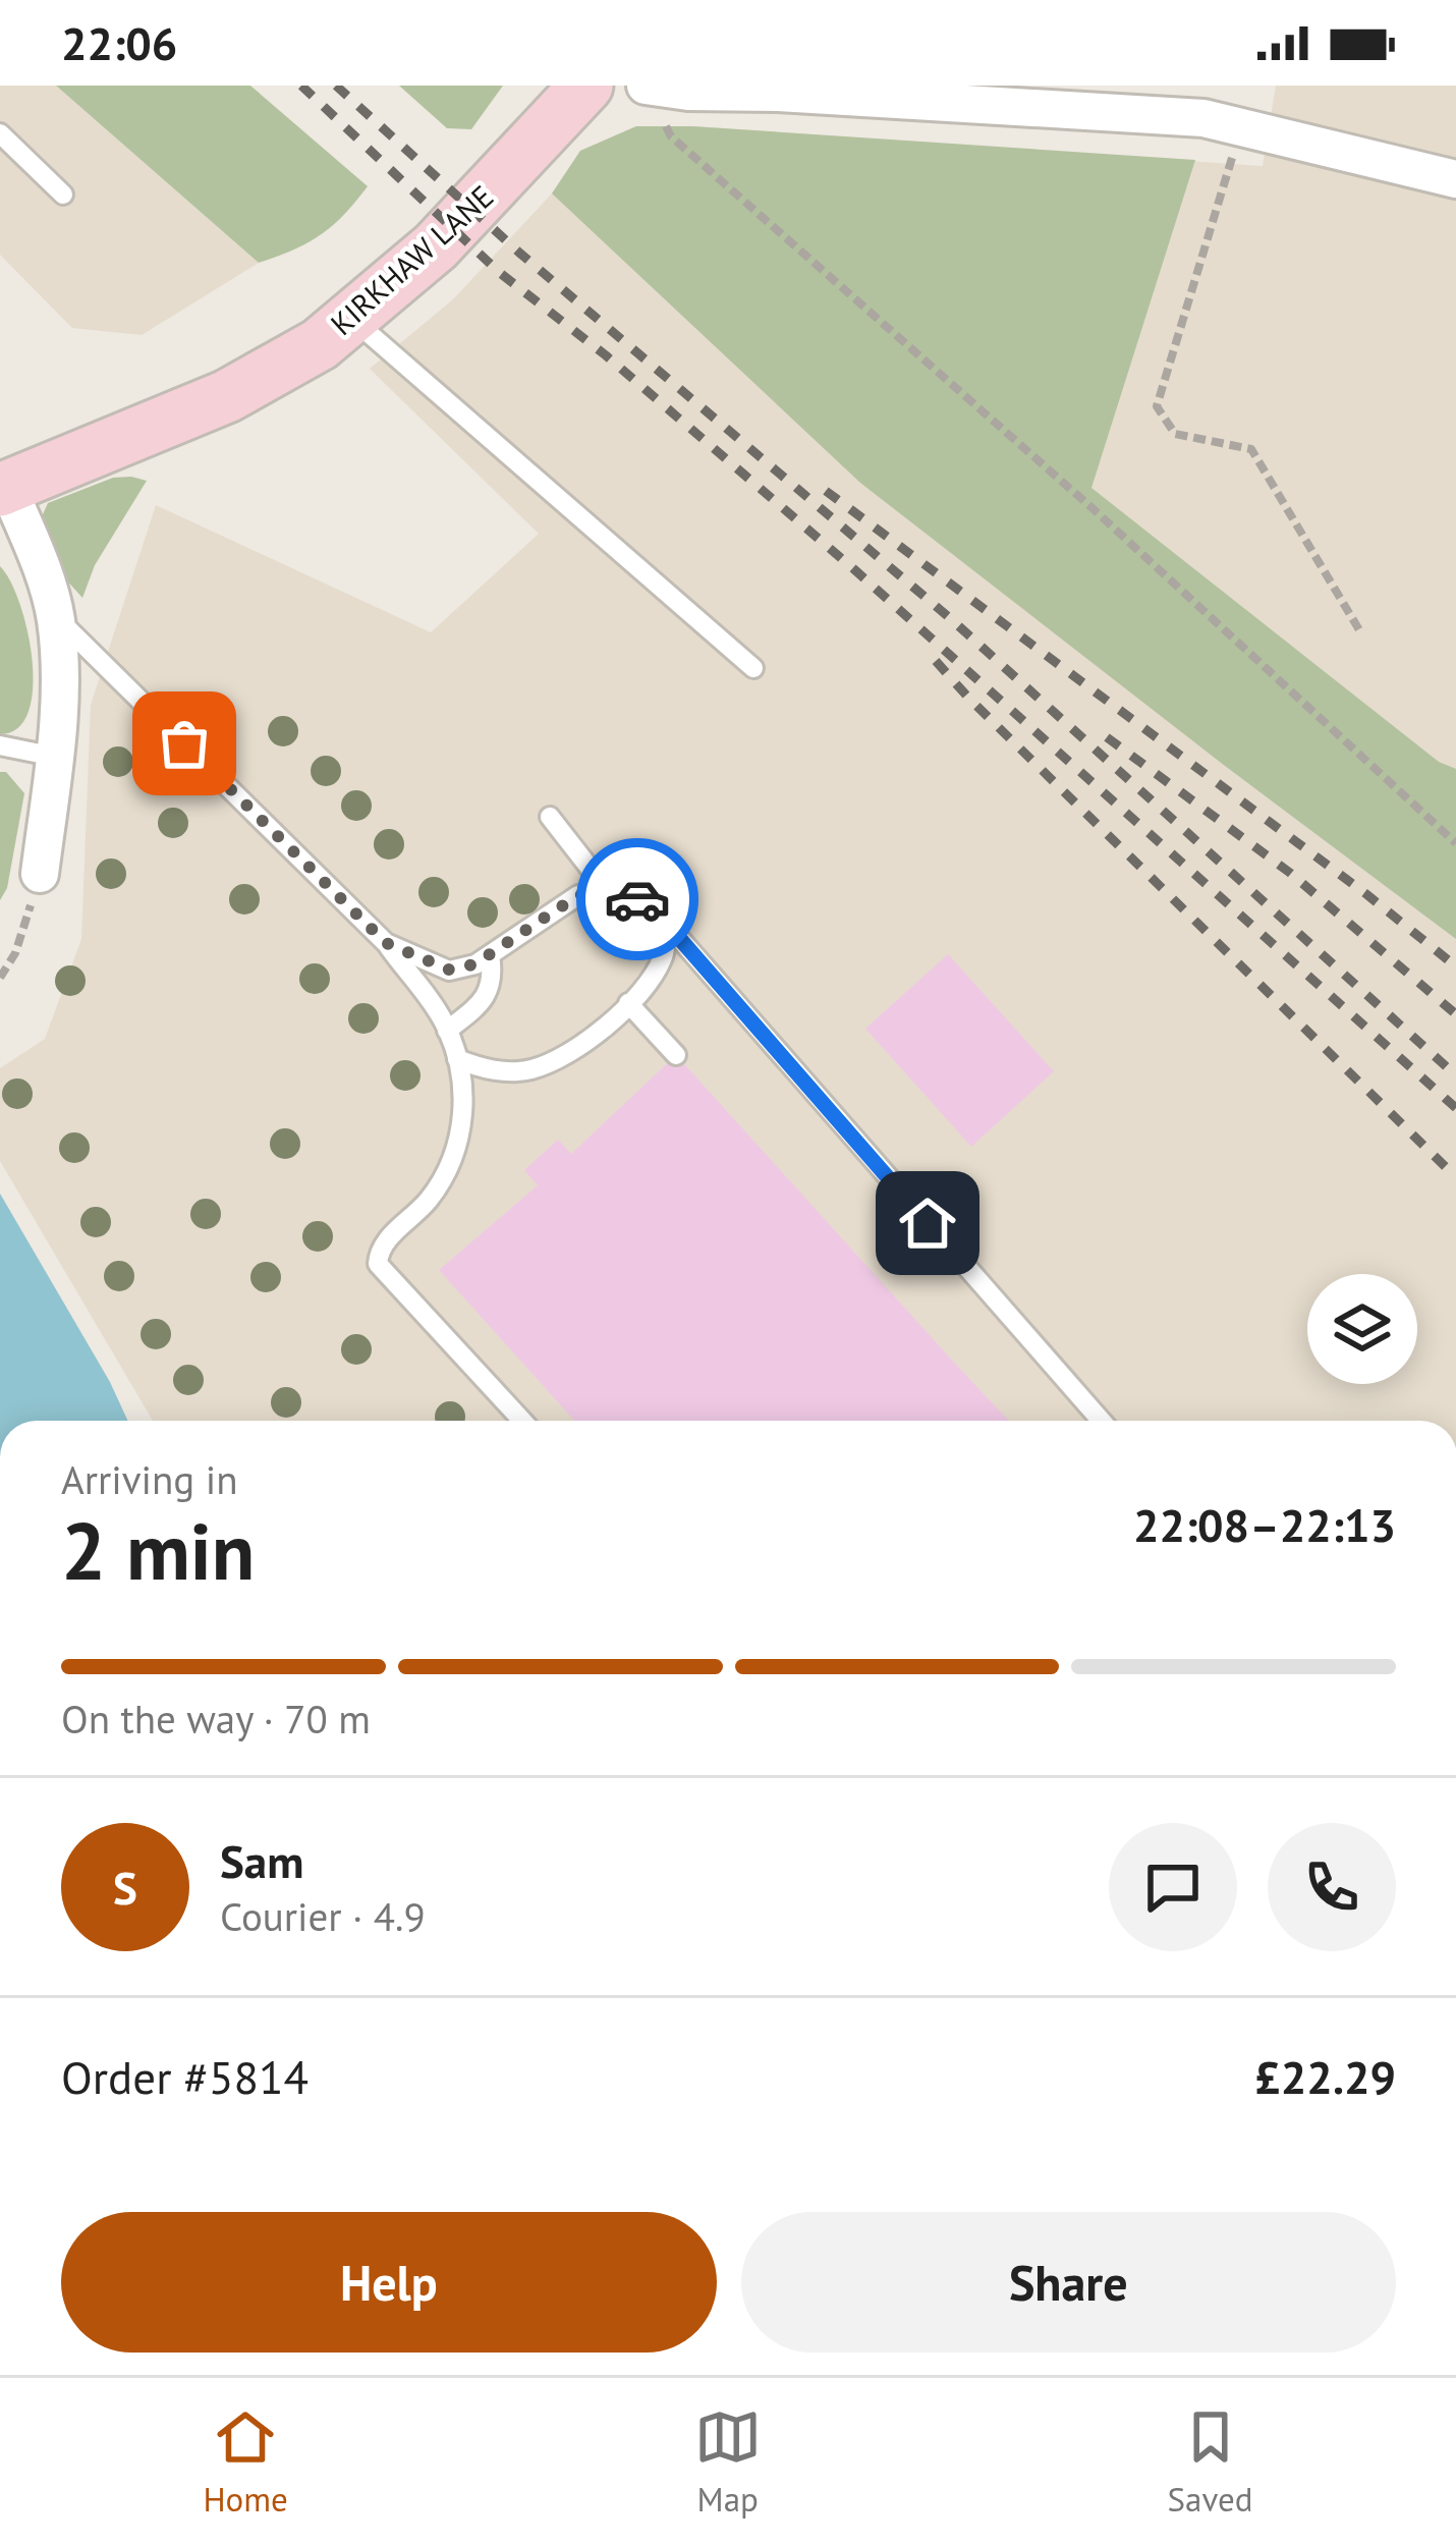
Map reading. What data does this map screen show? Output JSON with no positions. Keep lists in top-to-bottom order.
{
  "streets": {
    "main road": ["KIRKHAW LANE"]
  },
  "page": {
    "status": "22:06",
    "heading": ["2 min", "Arriving in", "22:08–22:13"],
    "panel": [
      "Sam",
      "Courier · 4.9",
      "Order #5814",
      "£22.29"
    ],
    "bar": "On the way · 70 m",
    "round": "S",
    "buttons": ["Help", "Share"],
    "tabs": ["Home", "Map", "Saved"]
  }
}
